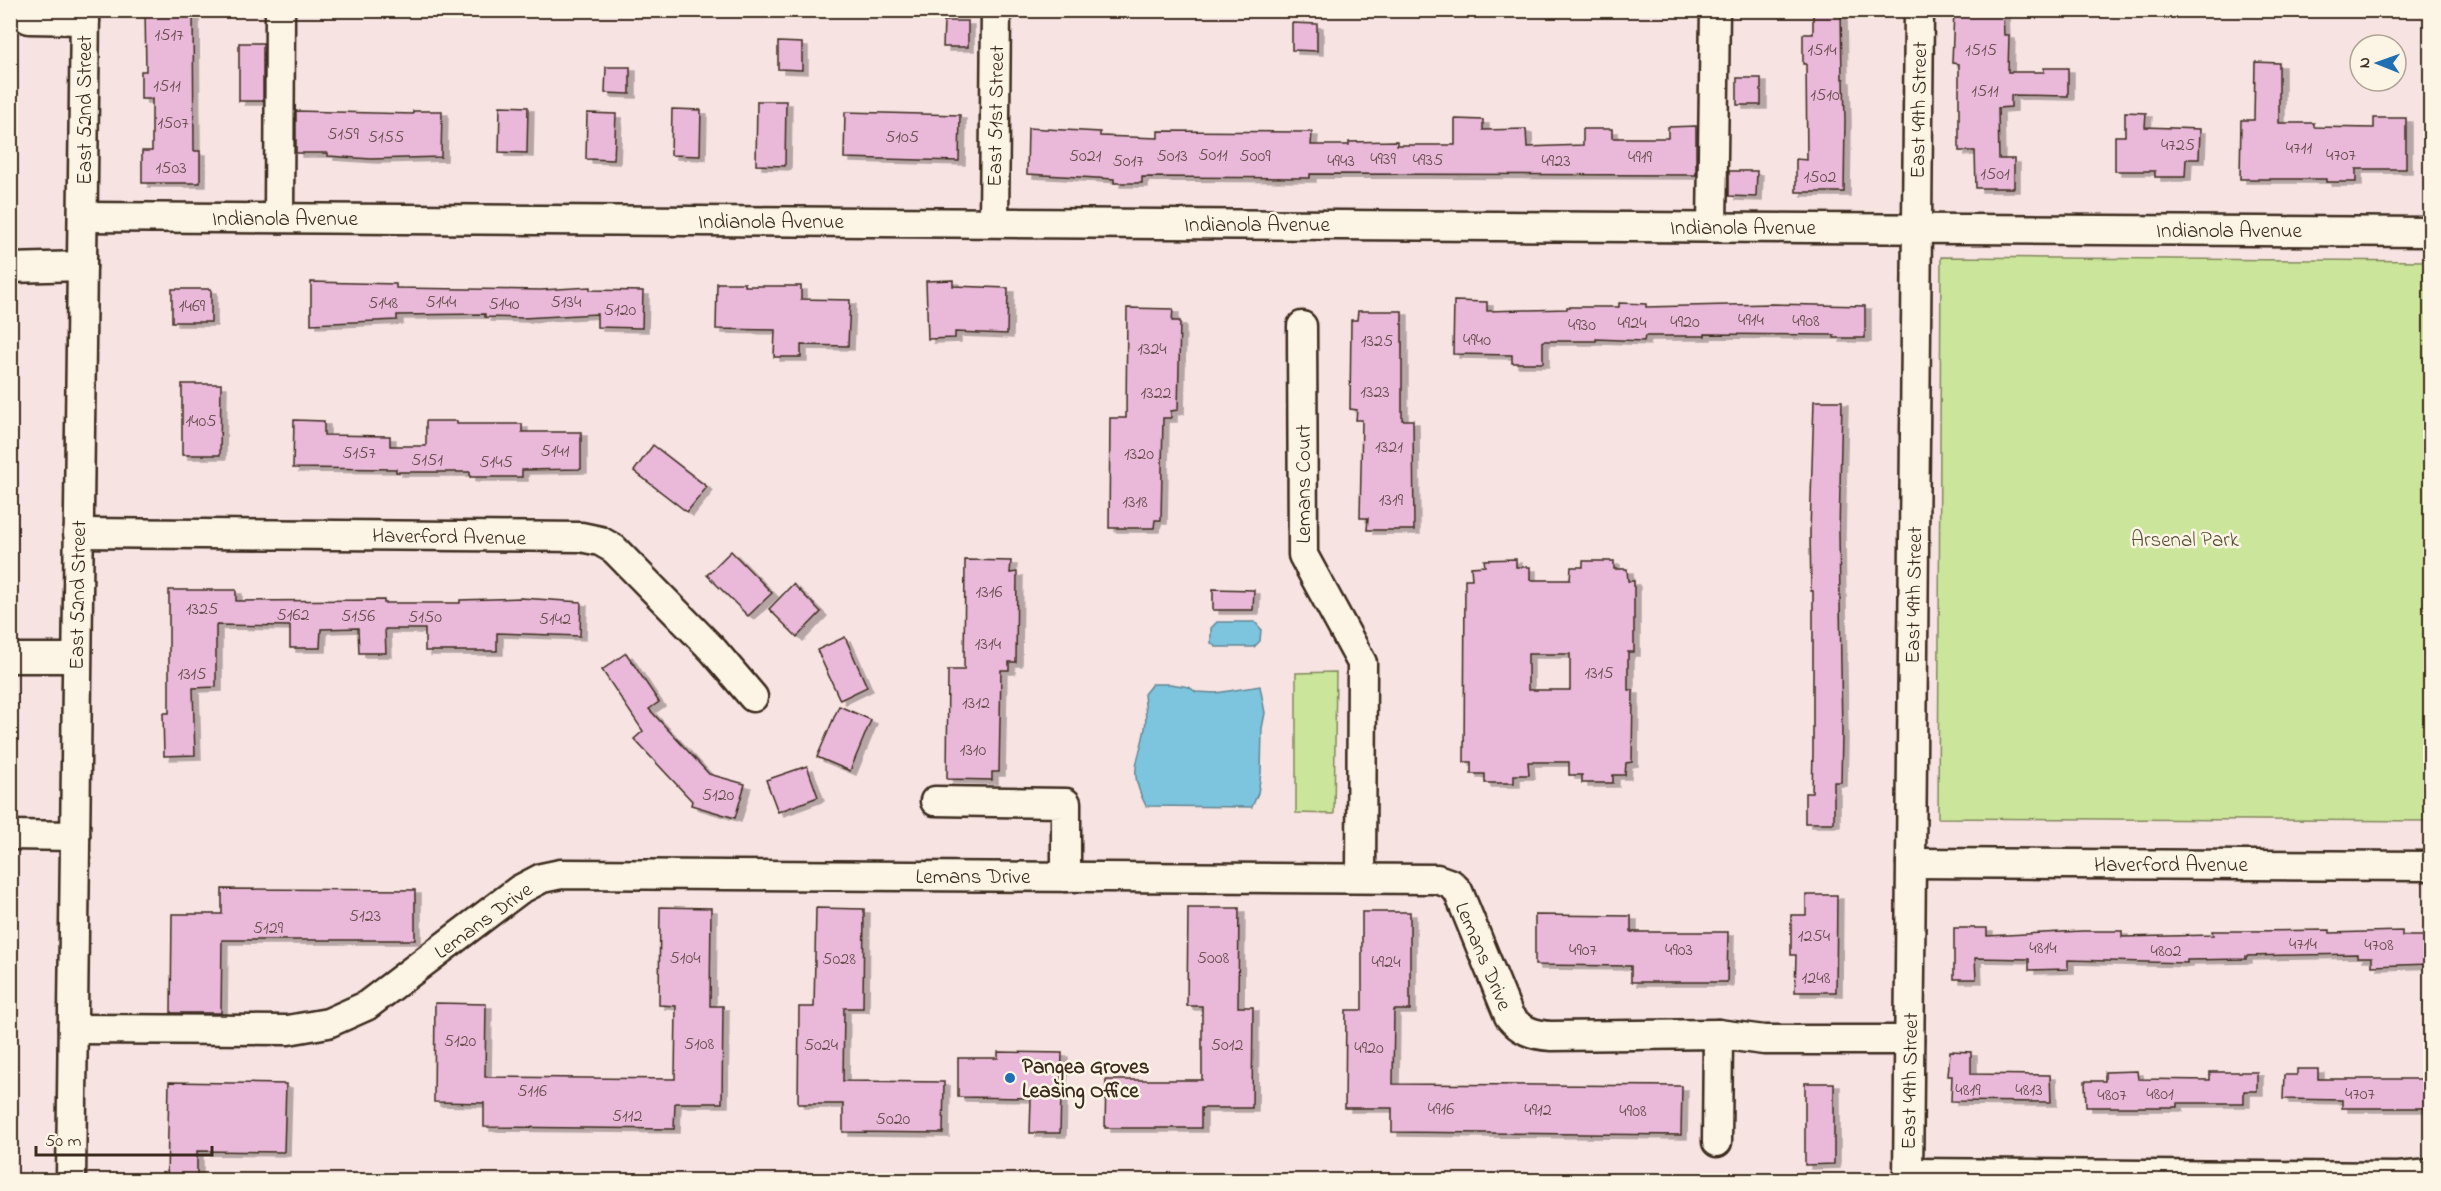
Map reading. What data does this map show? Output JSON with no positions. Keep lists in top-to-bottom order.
{
  "streets": {
    "street": [
      "East 52nd Street",
      "East 49th Street",
      "East 51st Street",
      "Indianola Avenue",
      "Lemans Court",
      "Haverford Avenue",
      "Lemans Drive"
    ]
  },
  "crossings": [
    ["East 52nd Street", "Indianola Avenue"],
    ["East 52nd Street", "Haverford Avenue"],
    ["East 52nd Street", "Lemans Drive"],
    ["East 49th Street", "Indianola Avenue"],
    ["East 49th Street", "Haverford Avenue"],
    ["East 51st Street", "Indianola Avenue"],
    ["Lemans Court", "Lemans Drive"]
  ],
  "parks": ["Arsenal Park"],
  "places": ["Pangea Groves Leasing Office"],
  "house_numbers": [
    "1517",
    "1514",
    "1515",
    "1511",
    "1511",
    "1510",
    "1507",
    "5159",
    "5155",
    "5105",
    "4725",
    "4711",
    "5011",
    "4707",
    "5021",
    "5013",
    "5009",
    "4919",
    "4939",
    "4935",
    "5017",
    "4943",
    "4923",
    "1503",
    "1501",
    "1502",
    "5144",
    "5134",
    "5148",
    "5140",
    "1469",
    "5120",
    "4914",
    "4908",
    "4920",
    "4924",
    "4930",
    "4940",
    "1325",
    "1324",
    "1323",
    "1322",
    "1405",
    "1321",
    "5141",
    "5157",
    "1320",
    "5151",
    "5145",
    "1319",
    "1318",
    "1316",
    "1325",
    "5162",
    "5156",
    "5150",
    "5142",
    "1314",
    "1315",
    "1315",
    "1312",
    "1310",
    "5120",
    "5123",
    "5129",
    "1254",
    "4714",
    "4708",
    "4814",
    "4907",
    "4903",
    "4802",
    "5104",
    "5008",
    "5028",
    "4924",
    "1248",
    "5120",
    "5108",
    "5024",
    "5012",
    "4920",
    "4819",
    "4813",
    "5116",
    "4801",
    "4707",
    "4807",
    "4916",
    "4912",
    "4908",
    "5112",
    "5020"
  ],
  "scale_bar": "50 m",
  "north": "left"
}
